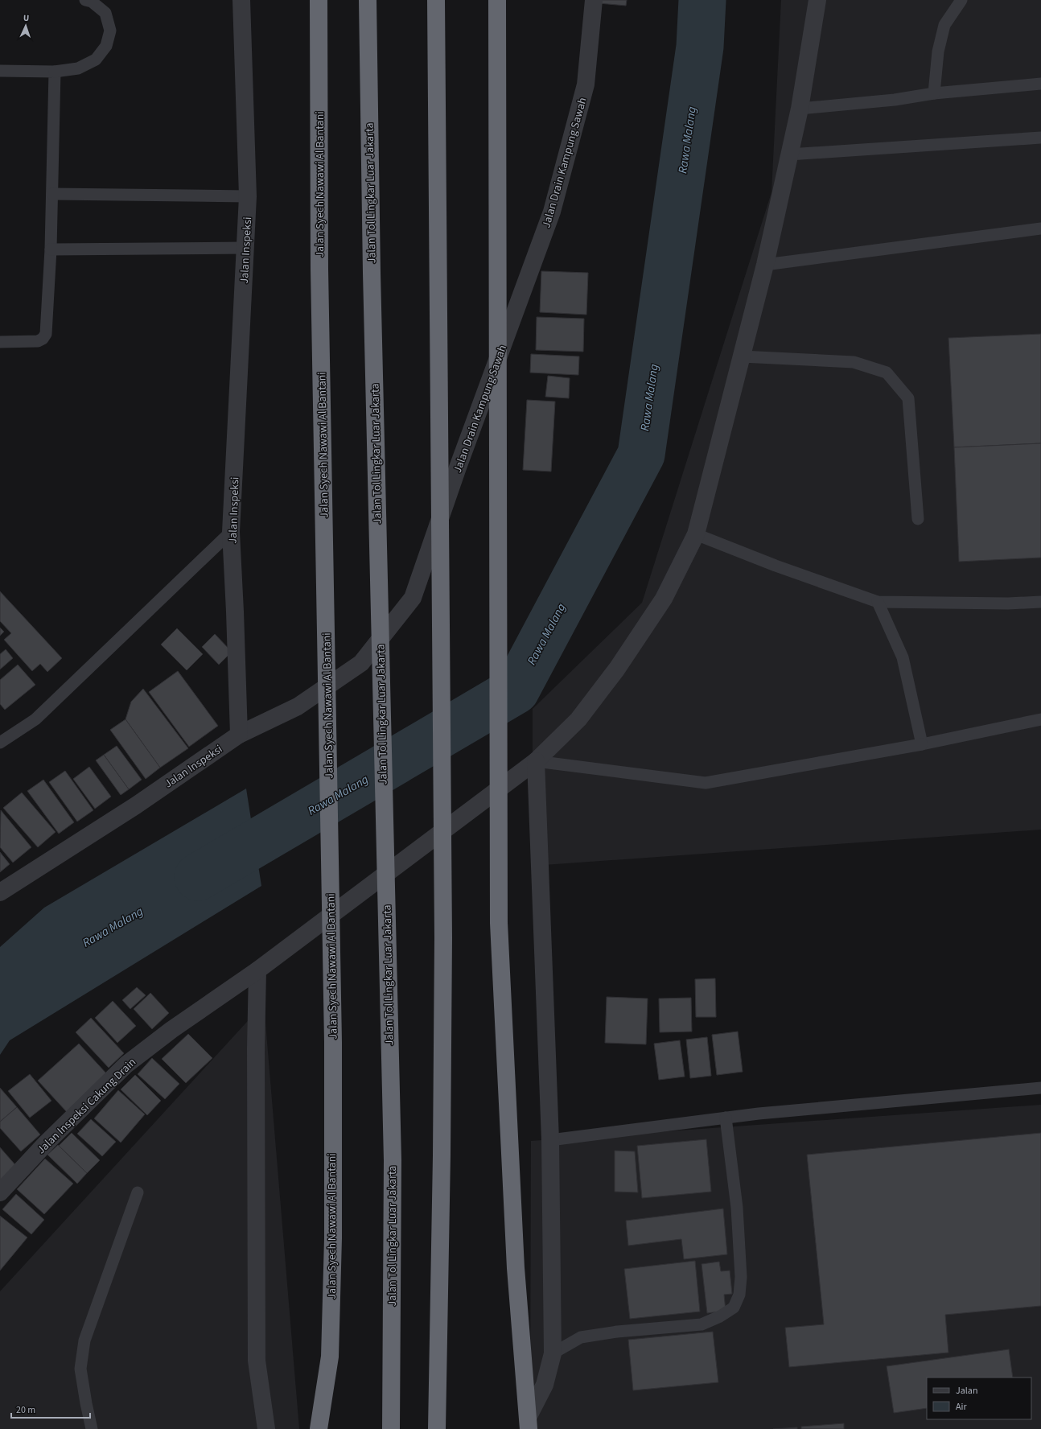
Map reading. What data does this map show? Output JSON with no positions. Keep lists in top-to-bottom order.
{
  "streets": {
    "highway": ["Jalan Syech Nawawi Al Bantani", "Jalan Tol Lingkar Luar Jakarta"],
    "street": ["Jalan Drain Kampung Sawah", "Jalan Inspeksi", "Jalan Inspeksi Cakung Drain"]
  },
  "crossings": [
    ["Jalan Drain Kampung Sawah", "Jalan Inspeksi"]
  ],
  "water": ["Rawa Malang"],
  "legend": ["Jalan", "Air"],
  "scale_bar": "20 m",
  "north": "top"
}
